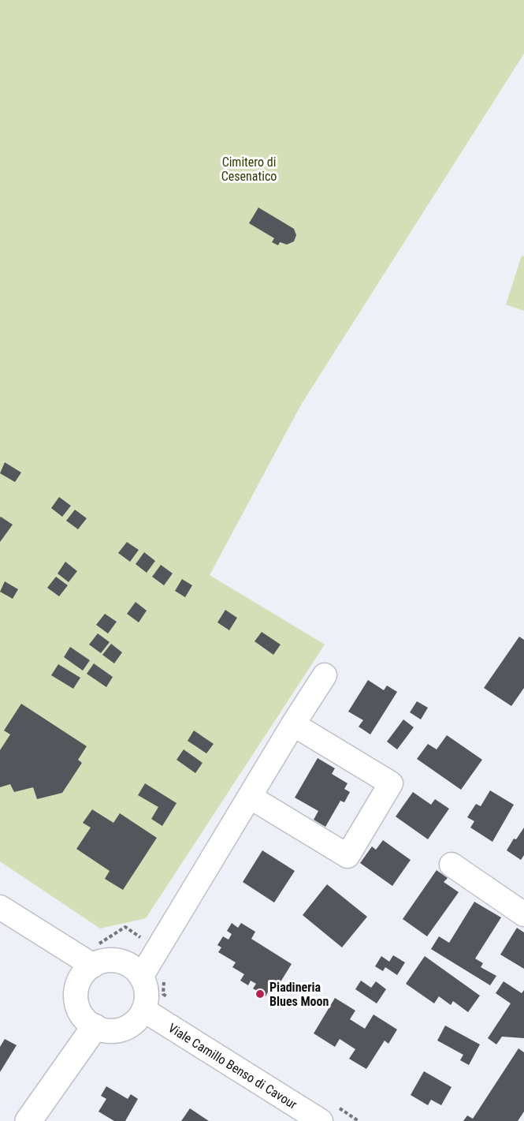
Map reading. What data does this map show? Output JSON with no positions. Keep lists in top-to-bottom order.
{
  "streets": {
    "street": ["Viale Camillo Benso di Cavour"]
  },
  "parks": ["Cimitero di Cesenatico"],
  "places": ["Piadineria Blues Moon"]
}
